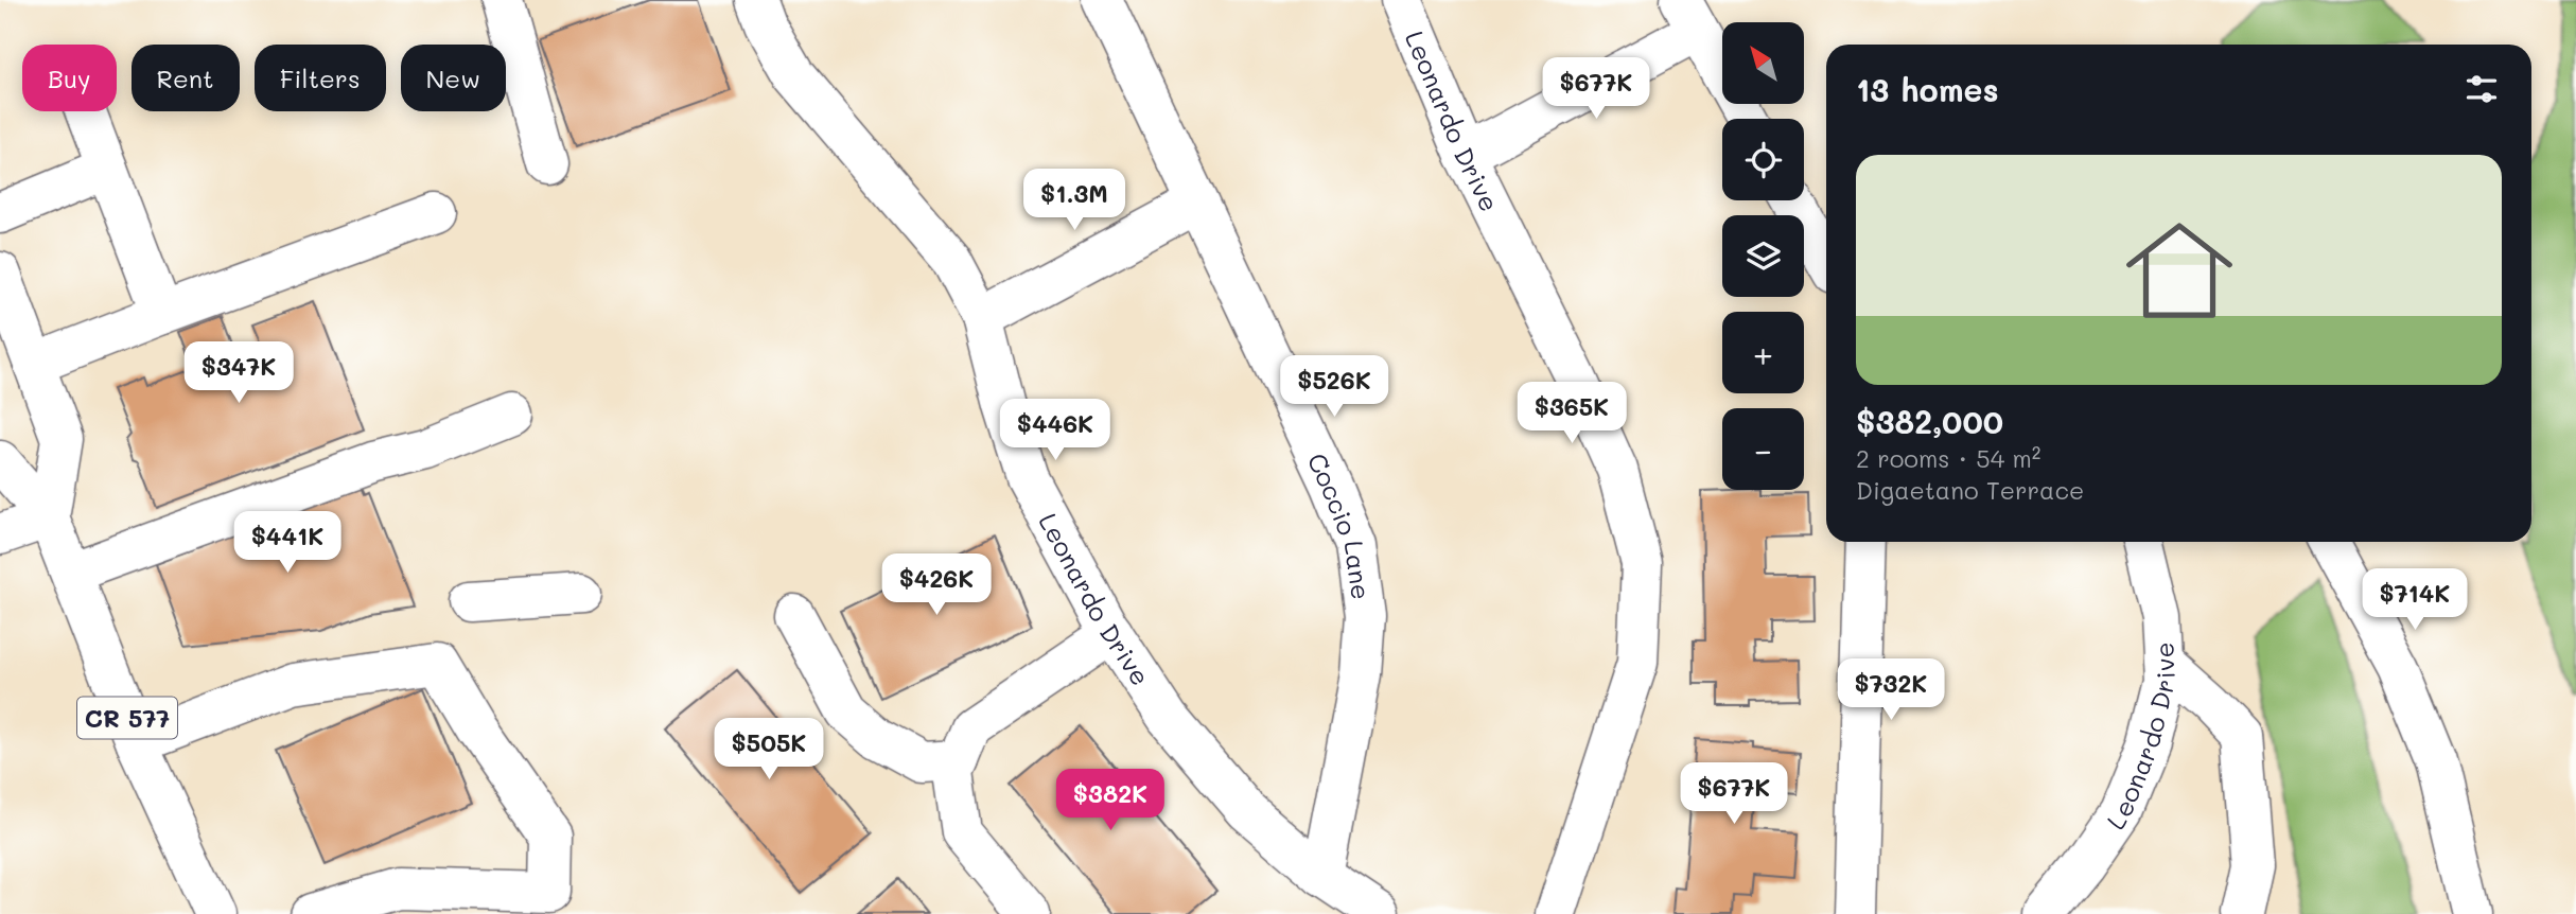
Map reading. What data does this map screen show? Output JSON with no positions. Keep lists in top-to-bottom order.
{
  "streets": {
    "street": ["Leonardo Drive", "Coccio Lane", "CR 577"]
  },
  "crossings": [
    ["Leonardo Drive", "Coccio Lane"]
  ],
  "north": "top left",
  "page": {
    "map_buttons": ["+", "−"],
    "chip": [
      "Buy",
      "Rent",
      "Filters",
      "New"
    ],
    "heading": "13 homes",
    "price": [
      "$677K",
      "$1.3M",
      "$347K",
      "$526K",
      "$365K",
      "$446K",
      "$441K",
      "$426K",
      "$714K",
      "$732K",
      "$505K",
      "$677K",
      "$382K"
    ],
    "list": [
      {
        "name": "$382,000",
        "note": "2 rooms · 54 m² · Digaetano Terrace"
      }
    ]
  }
}
